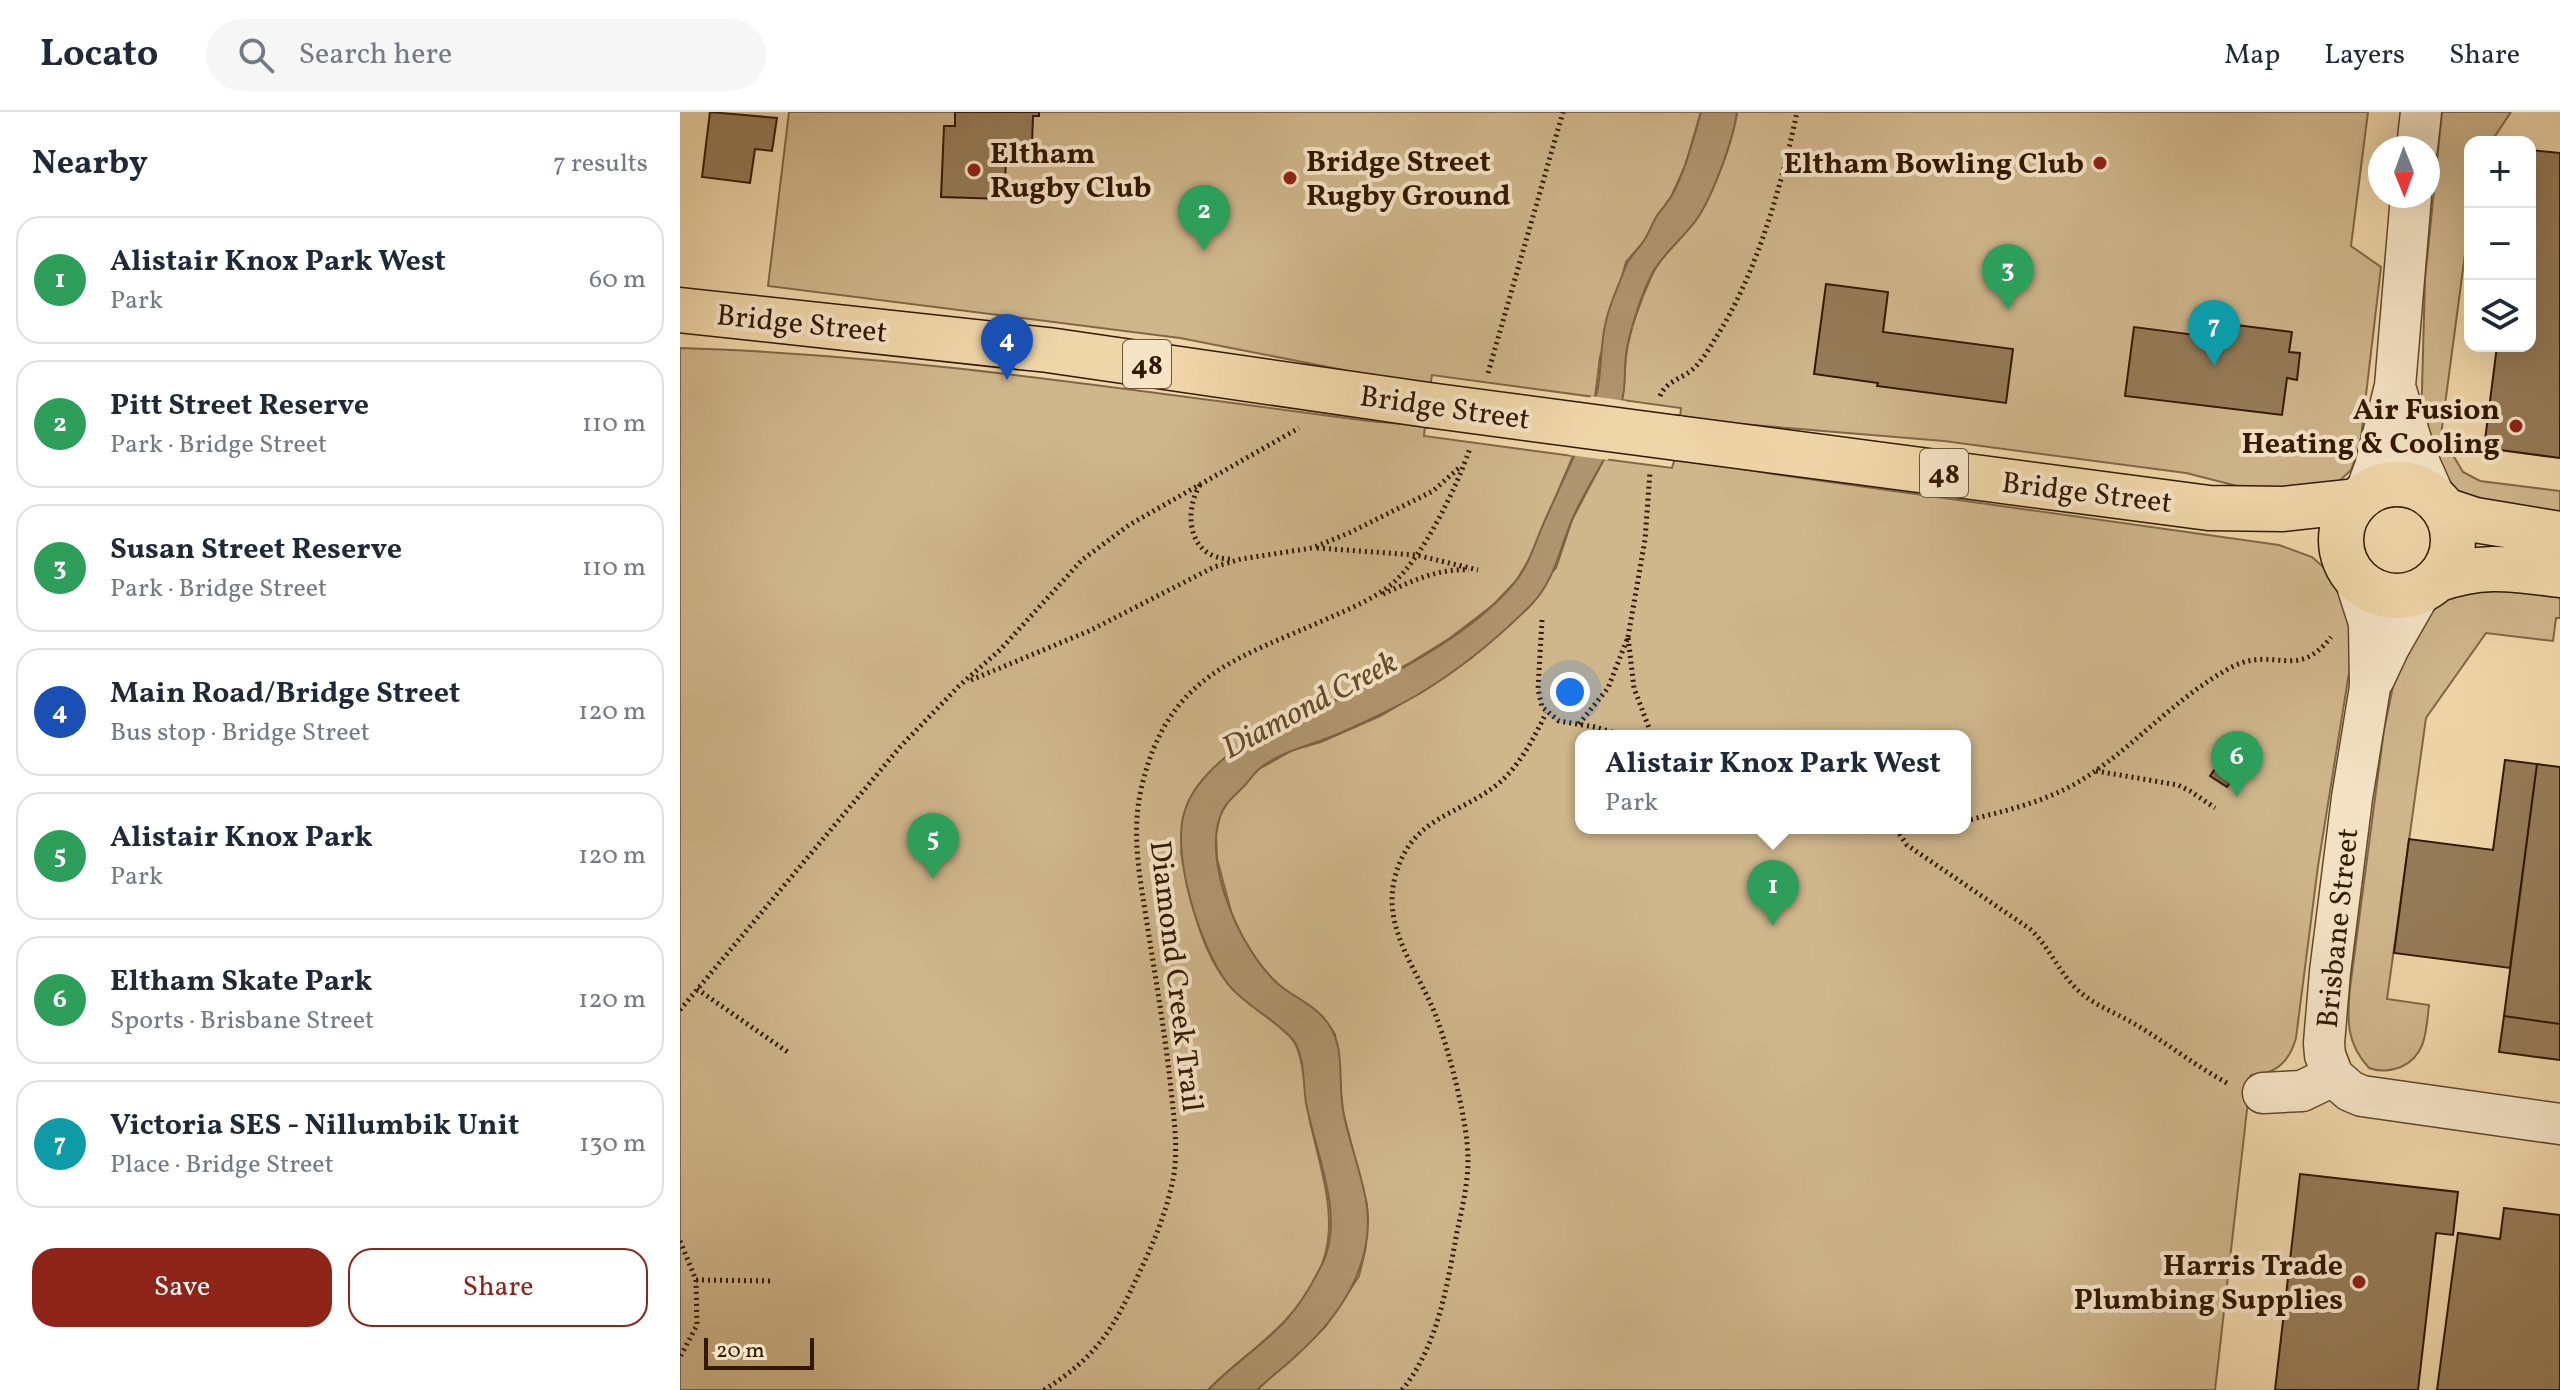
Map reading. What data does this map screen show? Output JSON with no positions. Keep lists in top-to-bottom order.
{
  "streets": {
    "main road": ["Bridge Street", "48"],
    "street": ["Brisbane Street"],
    "path": ["Diamond Creek Trail"]
  },
  "crossings": [
    ["Bridge Street", "48"],
    ["Bridge Street", "Brisbane Street"],
    ["48", "Brisbane Street"]
  ],
  "water": ["Diamond Creek"],
  "places": [
    "Eltham Bowling Club",
    "Eltham Rugby Club",
    "Bridge Street Rugby Ground",
    "Air Fusion Heating & Cooling",
    "Harris Trade Plumbing Supplies"
  ],
  "scale_bar": "20 m",
  "north": "bottom",
  "page": {
    "header": "Locato",
    "search": "Search here",
    "nav": ["Map", "Layers", "Share"],
    "heading": ["Nearby", "7 results"],
    "map_buttons": ["+", "−"],
    "pins": [
      "2",
      "3",
      "7",
      "4",
      "6",
      "5",
      "1"
    ],
    "list": [
      {
        "mark": "1",
        "name": "Alistair Knox Park West",
        "note": "Park",
        "value": "60 m"
      },
      {
        "mark": "2",
        "name": "Pitt Street Reserve",
        "note": "Park · Bridge Street",
        "value": "110 m"
      },
      {
        "mark": "3",
        "name": "Susan Street Reserve",
        "note": "Park · Bridge Street",
        "value": "110 m"
      },
      {
        "mark": "4",
        "name": "Main Road/Bridge Street",
        "note": "Bus stop · Bridge Street",
        "value": "120 m"
      },
      {
        "mark": "5",
        "name": "Alistair Knox Park",
        "note": "Park",
        "value": "120 m"
      },
      {
        "mark": "6",
        "name": "Eltham Skate Park",
        "note": "Sports · Brisbane Street",
        "value": "120 m"
      },
      {
        "mark": "7",
        "name": "Victoria SES - Nillumbik Unit",
        "note": "Place · Bridge Street",
        "value": "130 m"
      }
    ],
    "popup": ["Alistair Knox Park West", "Park"],
    "buttons": ["Save", "Share"],
    "scale": "20 m"
  }
}
